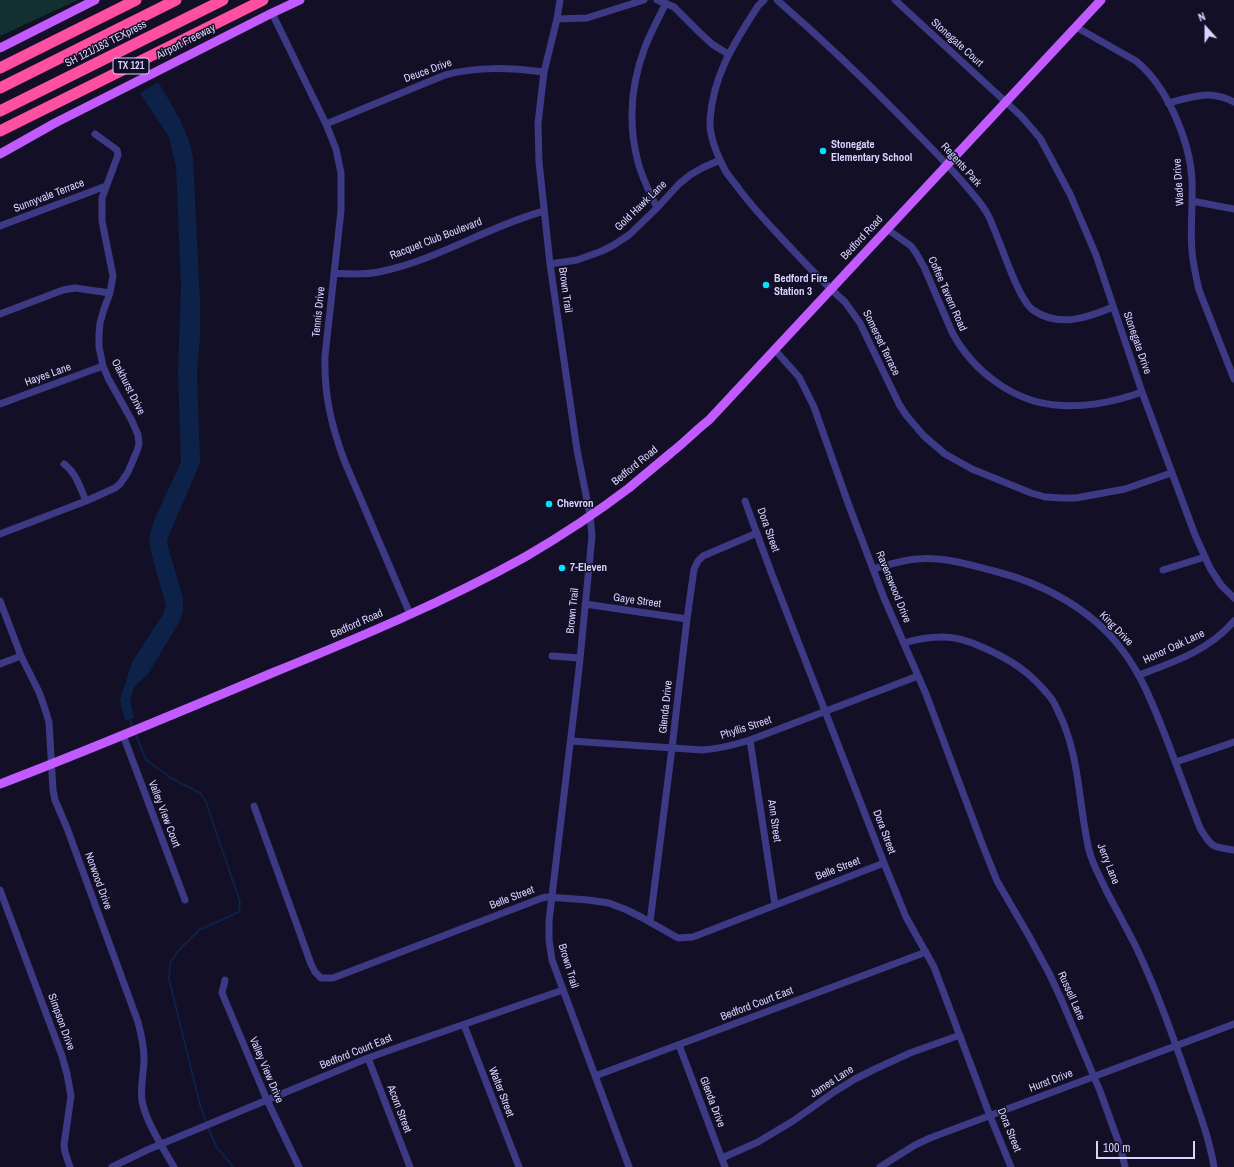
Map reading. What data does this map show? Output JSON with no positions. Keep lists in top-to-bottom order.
{
  "streets": {
    "highway": ["Airport Freeway", "SH 121/183 TEXpress", "TX 121"],
    "main road": ["Bedford Road"],
    "street": [
      "Stonegate Court",
      "Deuce Drive",
      "Regents Park",
      "Wade Drive",
      "Sunnyvale Terrace",
      "Gold Hawk Lane",
      "Racquet Club Boulevard",
      "Brown Trail",
      "Coffee Tavern Road",
      "Tennis Drive",
      "Somerset Terrace",
      "Stonegate Drive",
      "Hayes Lane",
      "Oakhurst Drive",
      "Dora Street",
      "Ravenswood Drive",
      "Gaye Street",
      "King Drive",
      "Honor Oak Lane",
      "Glenda Drive",
      "Phyllis Street",
      "Valley View Court",
      "Ann Street",
      "Jerry Lane",
      "Belle Street",
      "Norwood Drive",
      "Russell Lane",
      "Bedford Court East",
      "Simpson Drive",
      "Valley View Drive",
      "Hurst Drive",
      "James Lane",
      "Walter Street",
      "Acorn Street"
    ]
  },
  "crossings": [
    ["Airport Freeway", "Tennis Drive"],
    ["Stonegate Court", "Bedford Road"],
    ["Stonegate Court", "Stonegate Drive"],
    ["Deuce Drive", "Brown Trail"],
    ["Deuce Drive", "Tennis Drive"],
    ["Regents Park", "Bedford Road"],
    ["Regents Park", "Stonegate Drive"],
    ["Wade Drive", "Bedford Road"],
    ["Sunnyvale Terrace", "Oakhurst Drive"],
    ["Gold Hawk Lane", "Brown Trail"],
    ["Gold Hawk Lane", "Somerset Terrace"],
    ["Bedford Road", "Brown Trail"],
    ["Bedford Road", "Coffee Tavern Road"],
    ["Bedford Road", "Tennis Drive"],
    ["Bedford Road", "Somerset Terrace"],
    ["Bedford Road", "Stonegate Drive"],
    ["Bedford Road", "Ravenswood Drive"],
    ["Bedford Road", "Valley View Court"],
    ["Bedford Road", "Norwood Drive"],
    ["Racquet Club Boulevard", "Brown Trail"],
    ["Racquet Club Boulevard", "Tennis Drive"],
    ["Brown Trail", "Gaye Street"],
    ["Brown Trail", "Phyllis Street"],
    ["Brown Trail", "Belle Street"],
    ["Brown Trail", "Bedford Court East"],
    ["Coffee Tavern Road", "Stonegate Drive"],
    ["Somerset Terrace", "Stonegate Drive"],
    ["Hayes Lane", "Oakhurst Drive"],
    ["Dora Street", "Glenda Drive"],
    ["Dora Street", "Phyllis Street"],
    ["Dora Street", "Belle Street"],
    ["Dora Street", "Bedford Court East"],
    ["Dora Street", "Hurst Drive"],
    ["Dora Street", "James Lane"],
    ["Ravenswood Drive", "King Drive"],
    ["Ravenswood Drive", "Phyllis Street"],
    ["Ravenswood Drive", "Jerry Lane"],
    ["Ravenswood Drive", "Russell Lane"],
    ["Gaye Street", "Glenda Drive"],
    ["King Drive", "Honor Oak Lane"],
    ["Glenda Drive", "Phyllis Street"],
    ["Glenda Drive", "Belle Street"],
    ["Glenda Drive", "Bedford Court East"],
    ["Glenda Drive", "James Lane"],
    ["Phyllis Street", "Ann Street"],
    ["Ann Street", "Belle Street"],
    ["Jerry Lane", "Hurst Drive"],
    ["Norwood Drive", "Bedford Court East"],
    ["Russell Lane", "Hurst Drive"],
    ["Bedford Court East", "Valley View Drive"],
    ["Bedford Court East", "Walter Street"],
    ["Bedford Court East", "Acorn Street"]
  ],
  "places": [
    "Stonegate Elementary School",
    "Bedford Fire Station 3",
    "Chevron",
    "7-Eleven"
  ],
  "scale_bar": "100 m",
  "north": "top"
}
